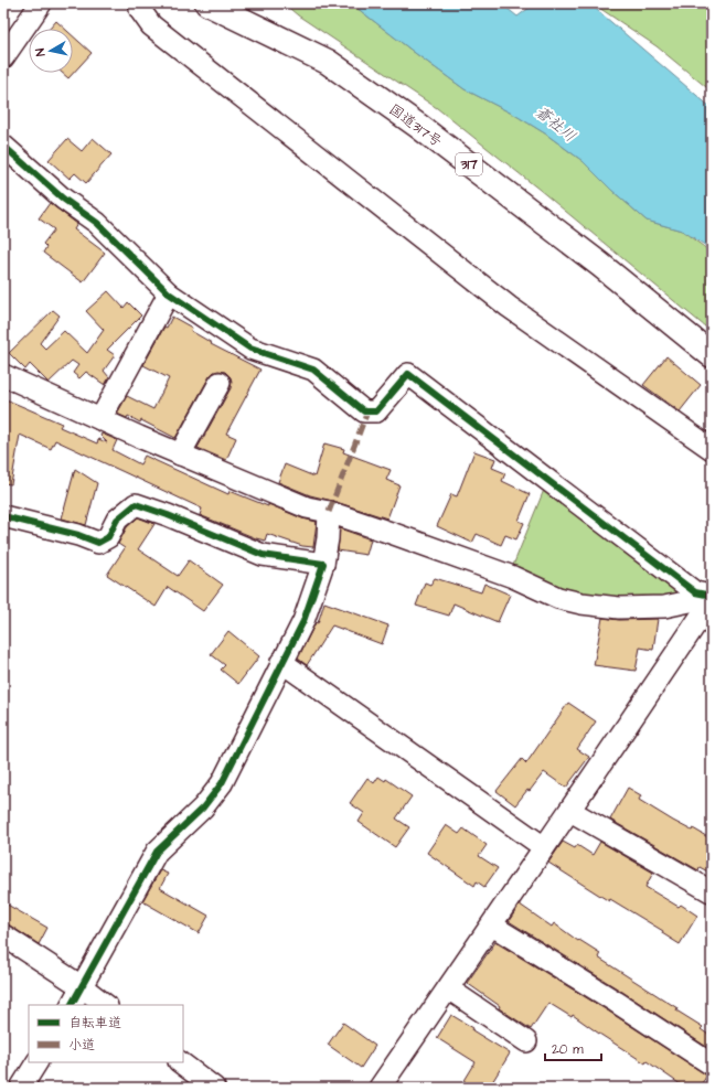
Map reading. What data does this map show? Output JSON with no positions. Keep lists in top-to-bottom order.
{
  "streets": {
    "highway": ["国道317号", "317"]
  },
  "water": ["蒼社川"],
  "legend": ["自転車道", "小道"],
  "scale_bar": "20 m",
  "north": "left"
}
